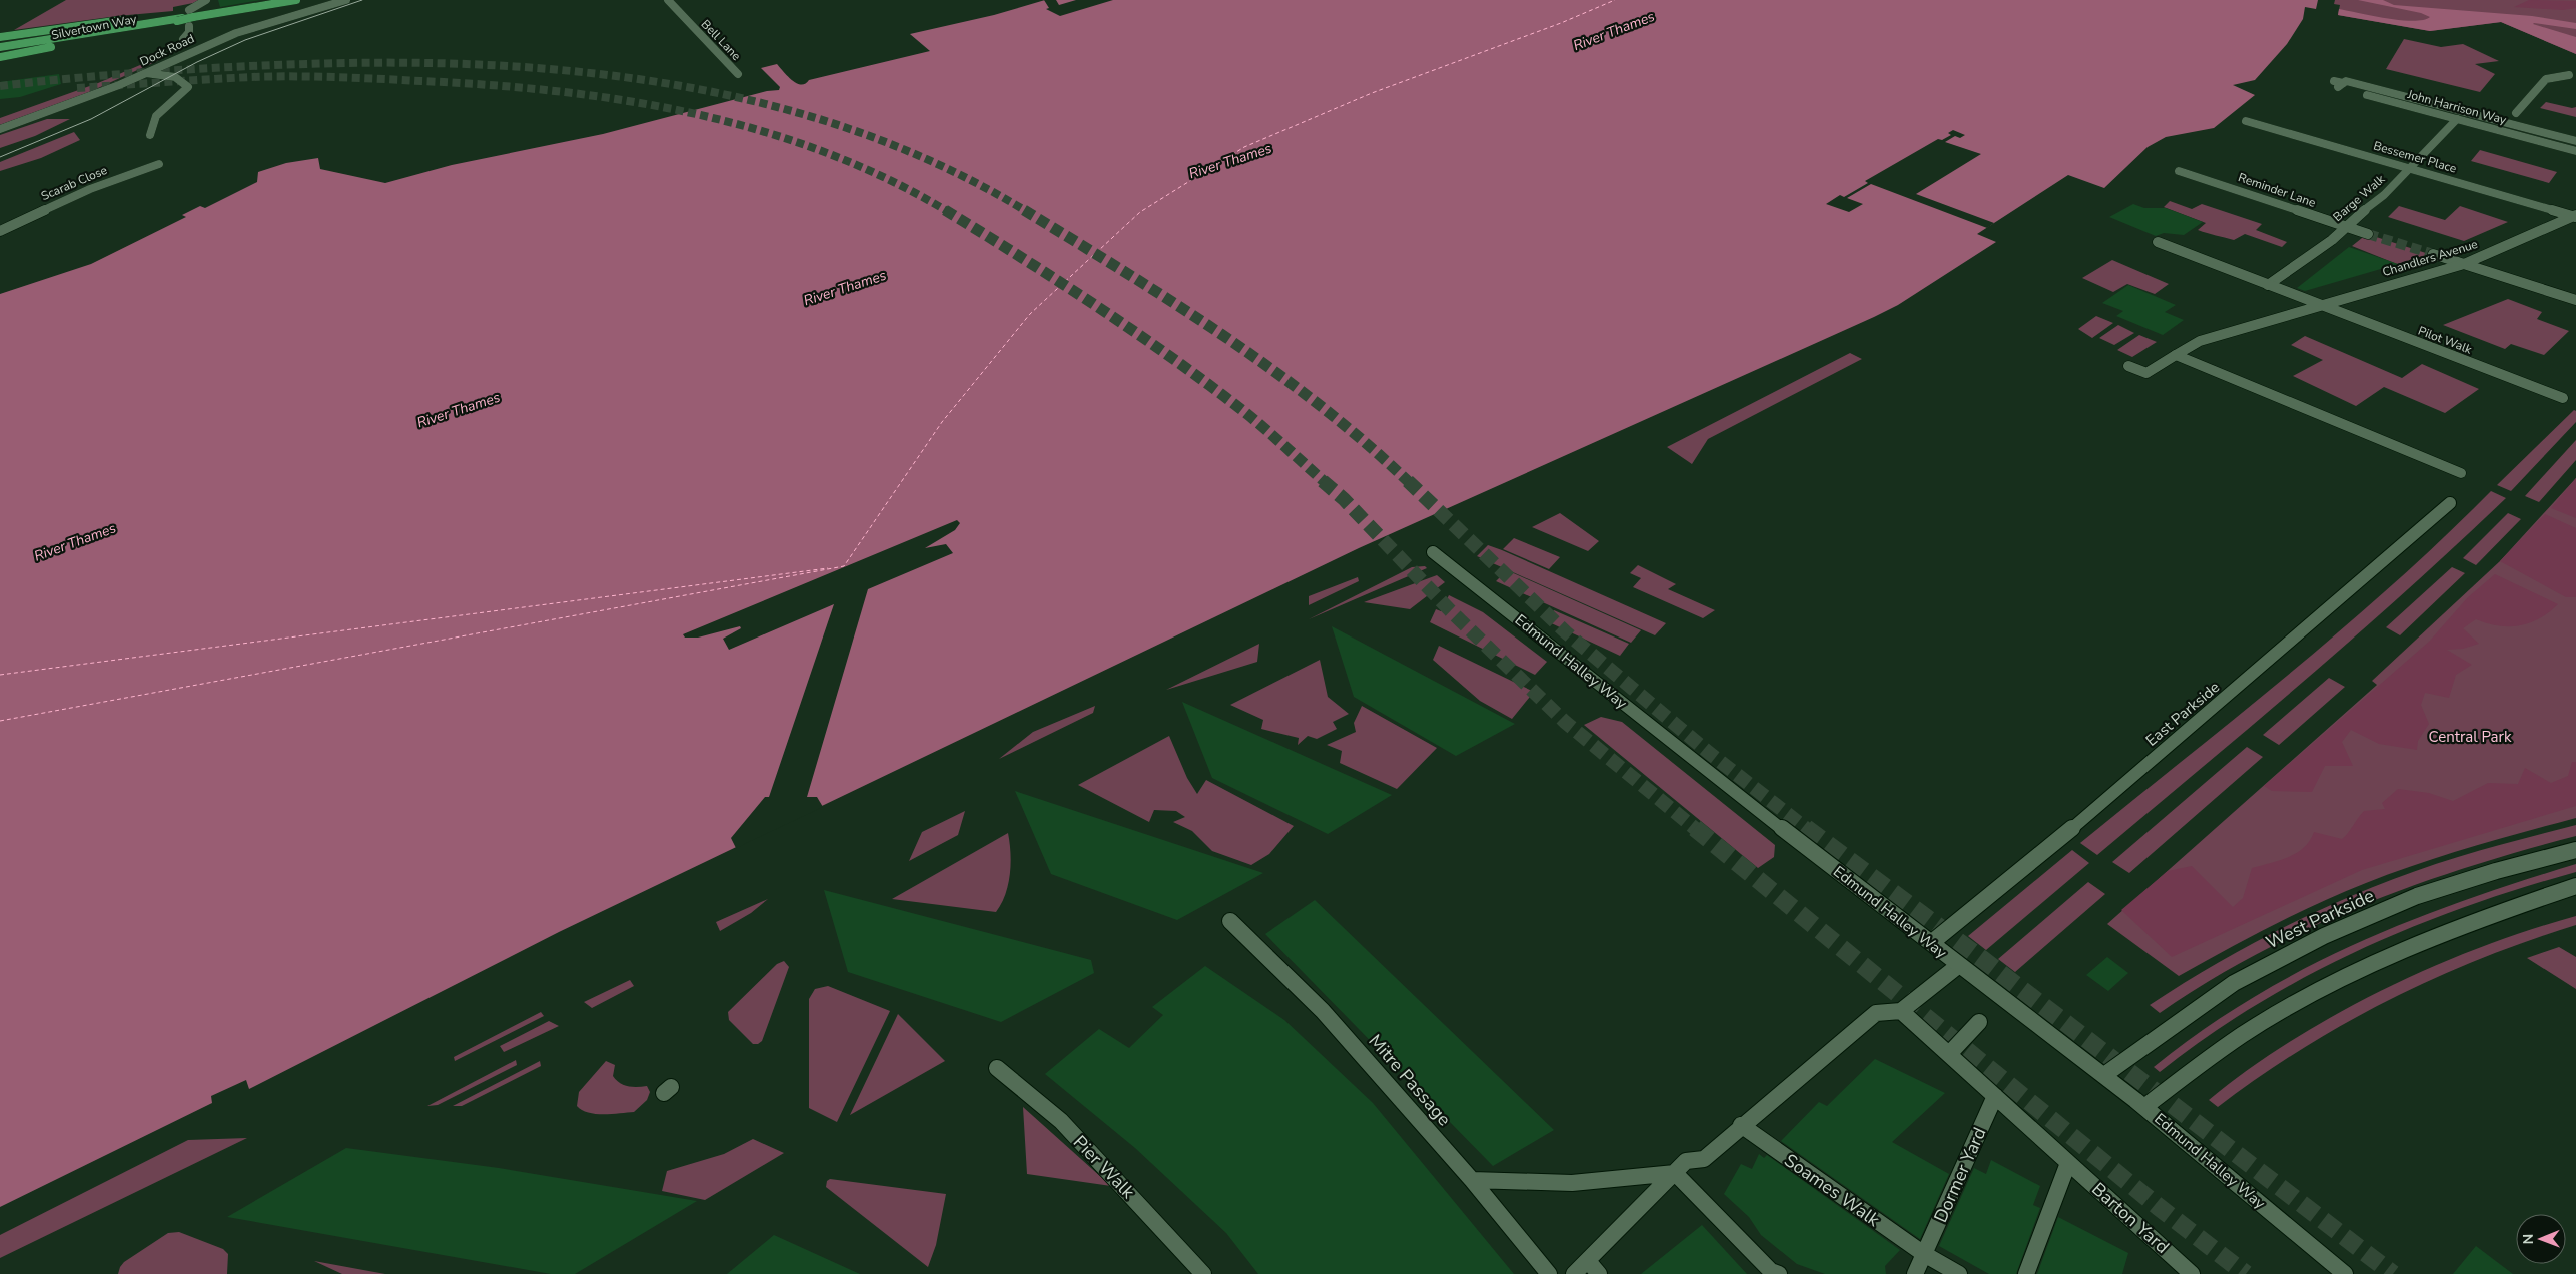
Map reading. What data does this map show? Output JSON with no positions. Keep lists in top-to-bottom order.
{
  "streets": {
    "main road": ["Silvertown Way"],
    "street": [
      "Bell Lane",
      "Dock Road",
      "John Harrison Way",
      "Bessemer Place",
      "Scarab Close",
      "Reminder Lane",
      "Barge Walk",
      "Chandlers Avenue",
      "Pilot Walk",
      "Edmund Halley Way",
      "East Parkside",
      "West Parkside",
      "Mitre Passage",
      "Pier Walk",
      "Dormer Yard",
      "Soames Walk",
      "Barton Yard"
    ]
  },
  "crossings": [
    ["John Harrison Way", "Barge Walk"],
    ["Bessemer Place", "Barge Walk"],
    ["Bessemer Place", "Chandlers Avenue"],
    ["Reminder Lane", "Barge Walk"],
    ["Chandlers Avenue", "Pilot Walk"],
    ["Edmund Halley Way", "East Parkside"],
    ["Edmund Halley Way", "West Parkside"],
    ["Dormer Yard", "Soames Walk"]
  ],
  "water": ["River Thames"],
  "parks": ["Central Park"],
  "north": "left"
}
